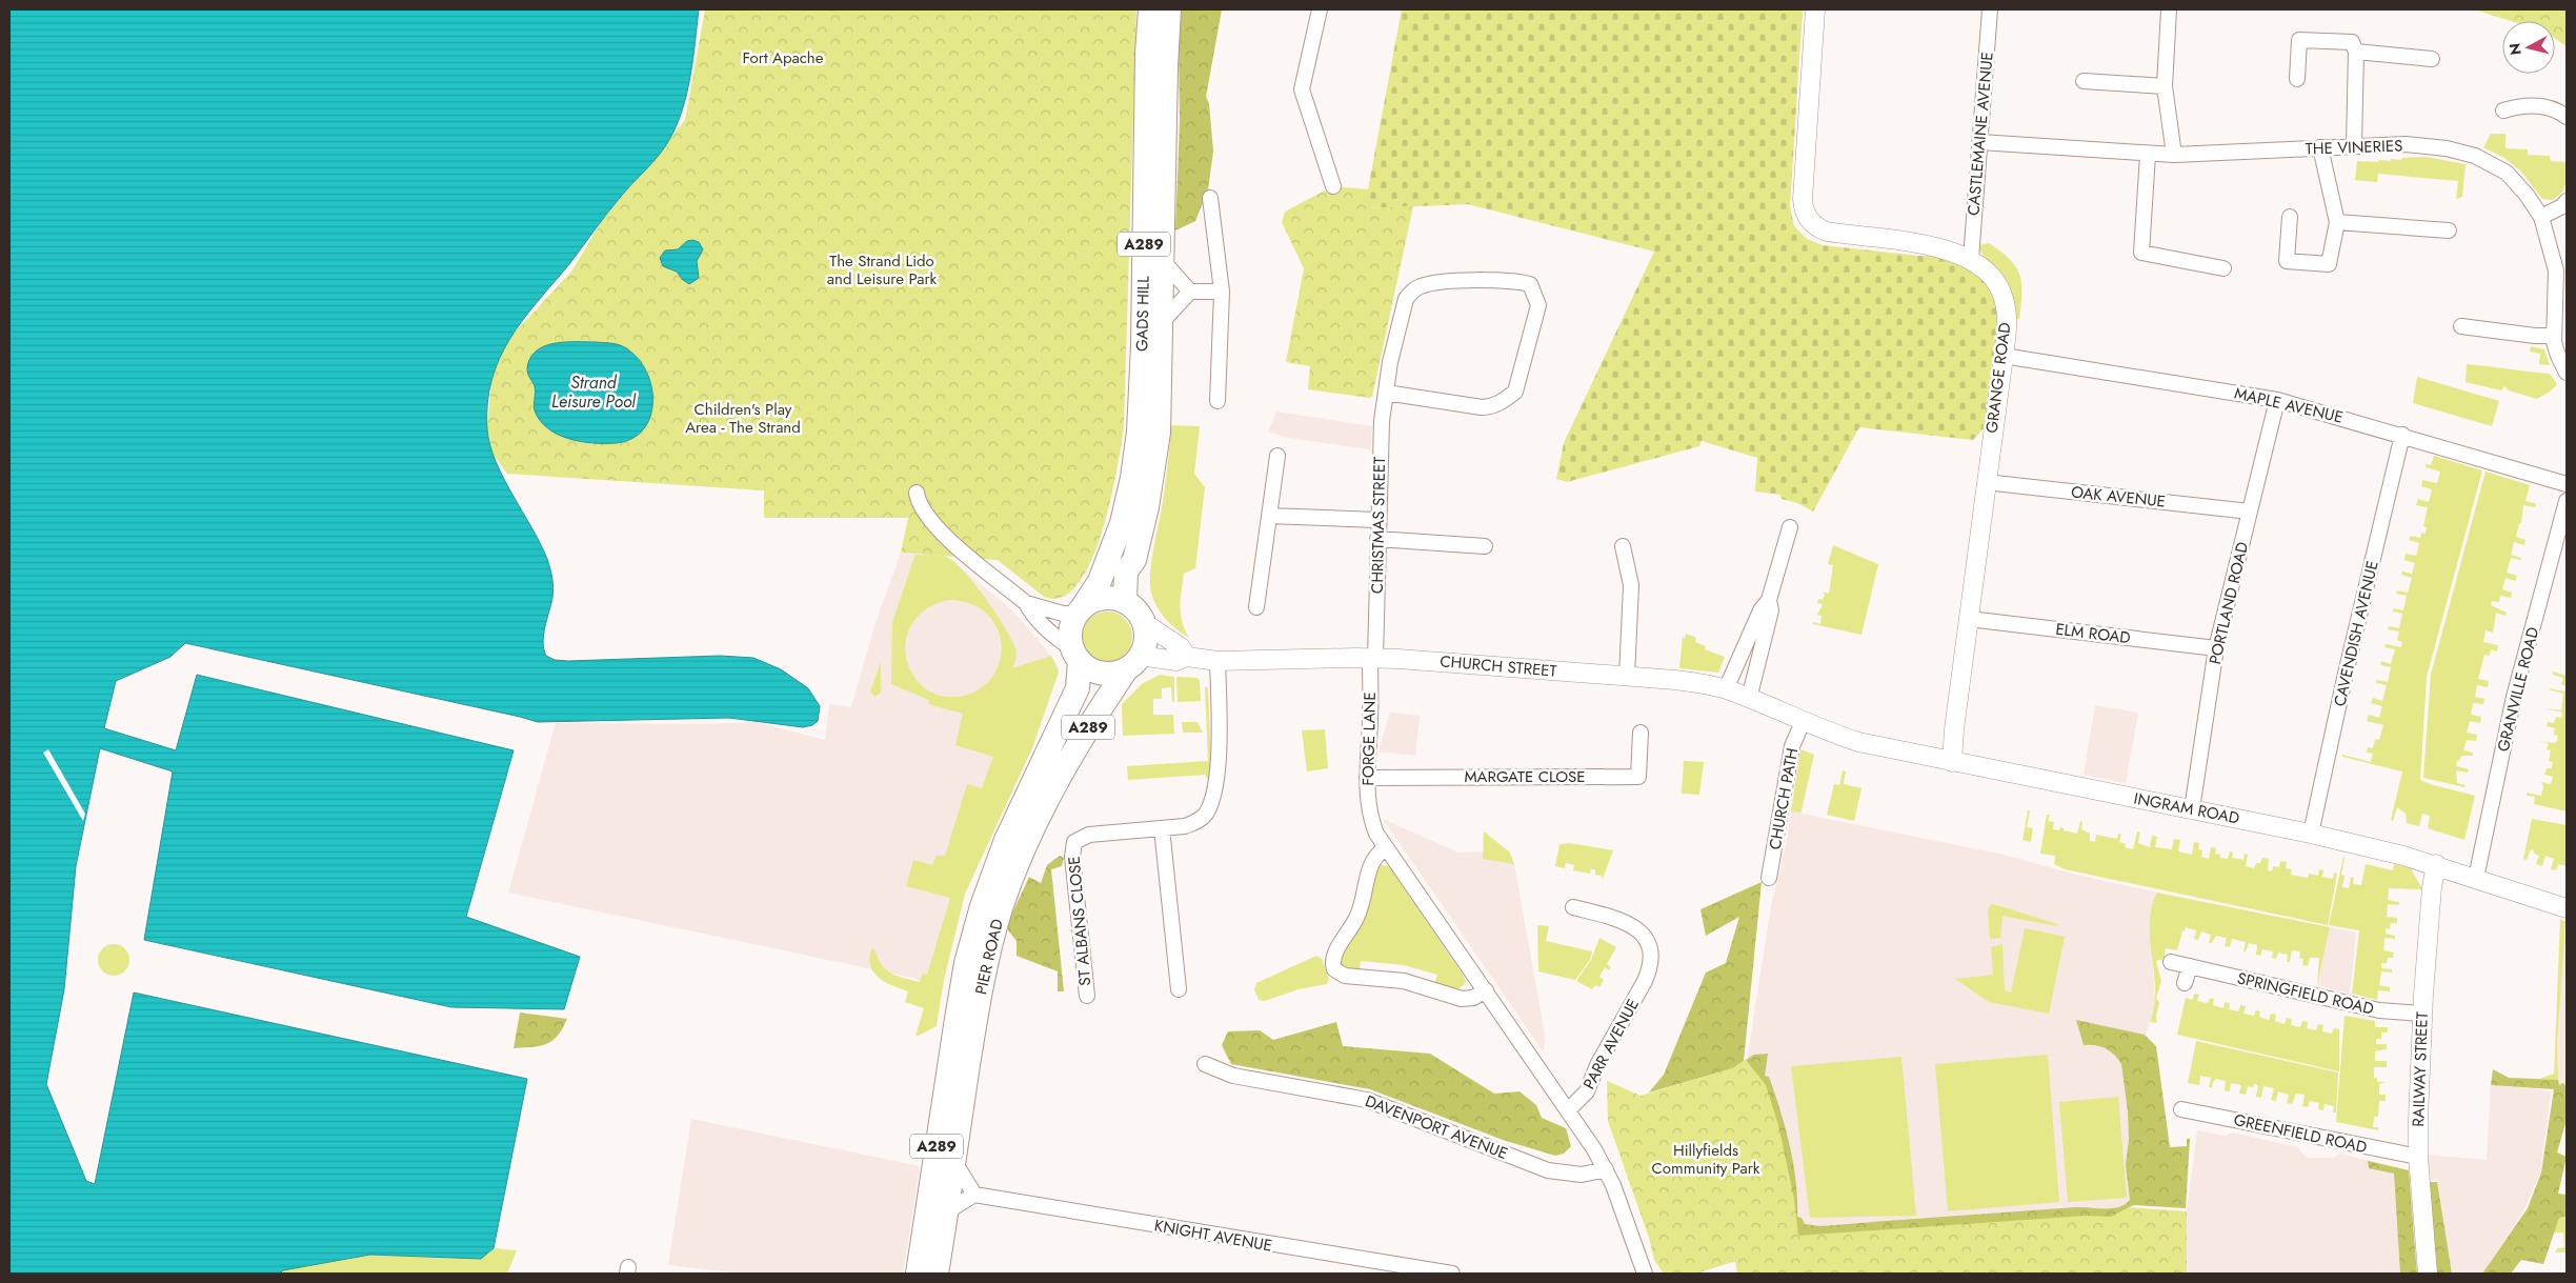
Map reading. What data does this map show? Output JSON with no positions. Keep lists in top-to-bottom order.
{
  "streets": {
    "main road": ["A289", "GADS HILL", "PIER ROAD"],
    "street": [
      "CASTLEMAINE AVENUE",
      "THE VINERIES",
      "GRANGE ROAD",
      "MAPLE AVENUE",
      "OAK AVENUE",
      "CHRISTMAS STREET",
      "PORTLAND ROAD",
      "ELM ROAD",
      "CAVENDISH AVENUE",
      "CHURCH STREET",
      "GRANVILLE ROAD",
      "FORGE LANE",
      "MARGATE CLOSE",
      "CHURCH PATH",
      "INGRAM ROAD",
      "ST ALBANS CLOSE",
      "SPRINGFIELD ROAD",
      "PARR AVENUE",
      "RAILWAY STREET",
      "DAVENPORT AVENUE",
      "GREENFIELD ROAD",
      "KNIGHT AVENUE"
    ]
  },
  "crossings": [
    ["CASTLEMAINE AVENUE", "THE VINERIES"],
    ["CASTLEMAINE AVENUE", "GRANGE ROAD"],
    ["A289", "GADS HILL"],
    ["A289", "CHURCH STREET"],
    ["A289", "PIER ROAD"],
    ["GADS HILL", "CHURCH STREET"],
    ["GADS HILL", "PIER ROAD"],
    ["GRANGE ROAD", "MAPLE AVENUE"],
    ["GRANGE ROAD", "OAK AVENUE"],
    ["GRANGE ROAD", "ELM ROAD"],
    ["GRANGE ROAD", "INGRAM ROAD"],
    ["MAPLE AVENUE", "PORTLAND ROAD"],
    ["MAPLE AVENUE", "CAVENDISH AVENUE"],
    ["OAK AVENUE", "PORTLAND ROAD"],
    ["CHRISTMAS STREET", "CHURCH STREET"],
    ["CHRISTMAS STREET", "FORGE LANE"],
    ["PORTLAND ROAD", "ELM ROAD"],
    ["PORTLAND ROAD", "INGRAM ROAD"],
    ["CAVENDISH AVENUE", "INGRAM ROAD"],
    ["CHURCH STREET", "FORGE LANE"],
    ["CHURCH STREET", "CHURCH PATH"],
    ["CHURCH STREET", "INGRAM ROAD"],
    ["CHURCH STREET", "ST ALBANS CLOSE"],
    ["CHURCH STREET", "PIER ROAD"],
    ["GRANVILLE ROAD", "INGRAM ROAD"],
    ["FORGE LANE", "MARGATE CLOSE"],
    ["FORGE LANE", "PARR AVENUE"],
    ["CHURCH PATH", "INGRAM ROAD"],
    ["INGRAM ROAD", "RAILWAY STREET"],
    ["SPRINGFIELD ROAD", "RAILWAY STREET"],
    ["RAILWAY STREET", "GREENFIELD ROAD"]
  ],
  "water": ["Strand Leisure Pool"],
  "parks": [
    "Fort Apache",
    "The Strand Lido and Leisure Park",
    "Children's Play Area - The Strand",
    "Hillyfields Community Park"
  ],
  "north": "left"
}
